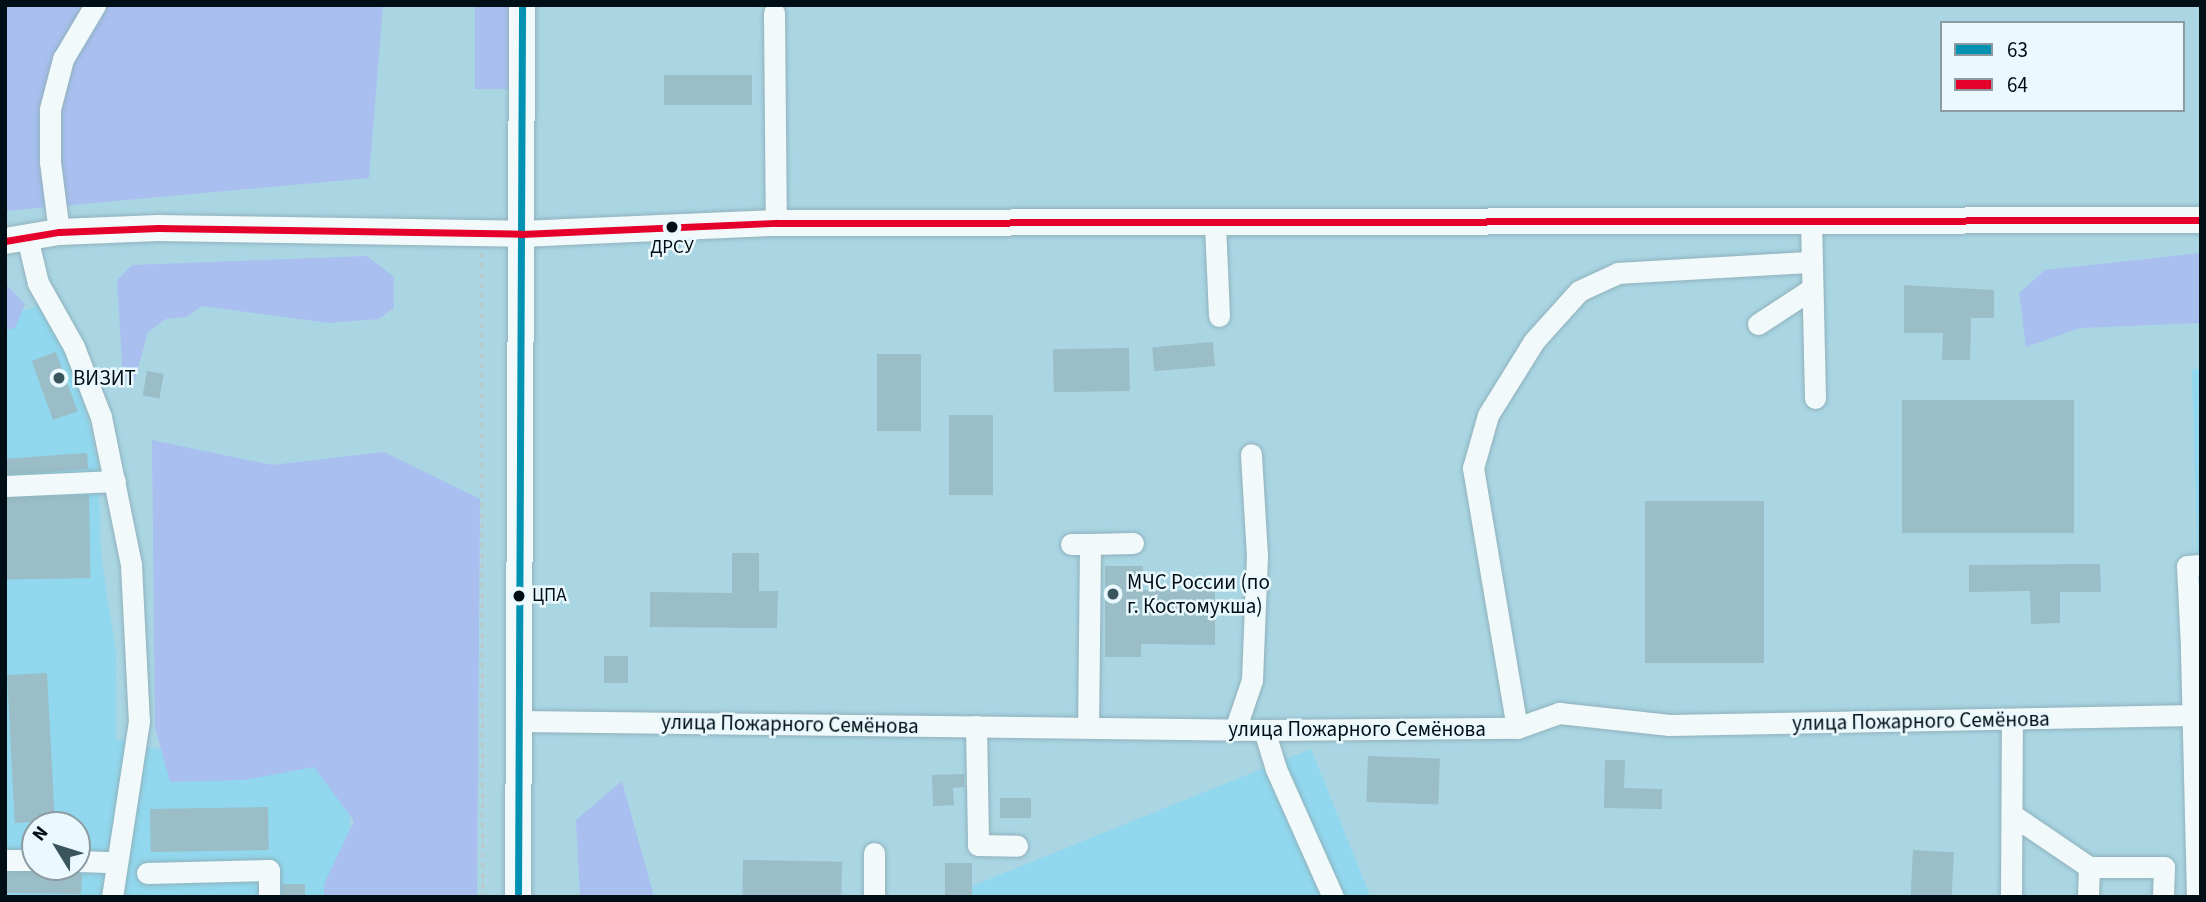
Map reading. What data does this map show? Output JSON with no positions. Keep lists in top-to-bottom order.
{
  "streets": {
    "street": ["улица Пожарного Семёнова"]
  },
  "places": [
    "ДРСУ",
    "ВИЗИТ",
    "МЧС России (по г. Костомукша)",
    "ЦПА"
  ],
  "lines": ["transit line 63", "transit line 64"],
  "legend": ["63", "64"],
  "north": "top left"
}
